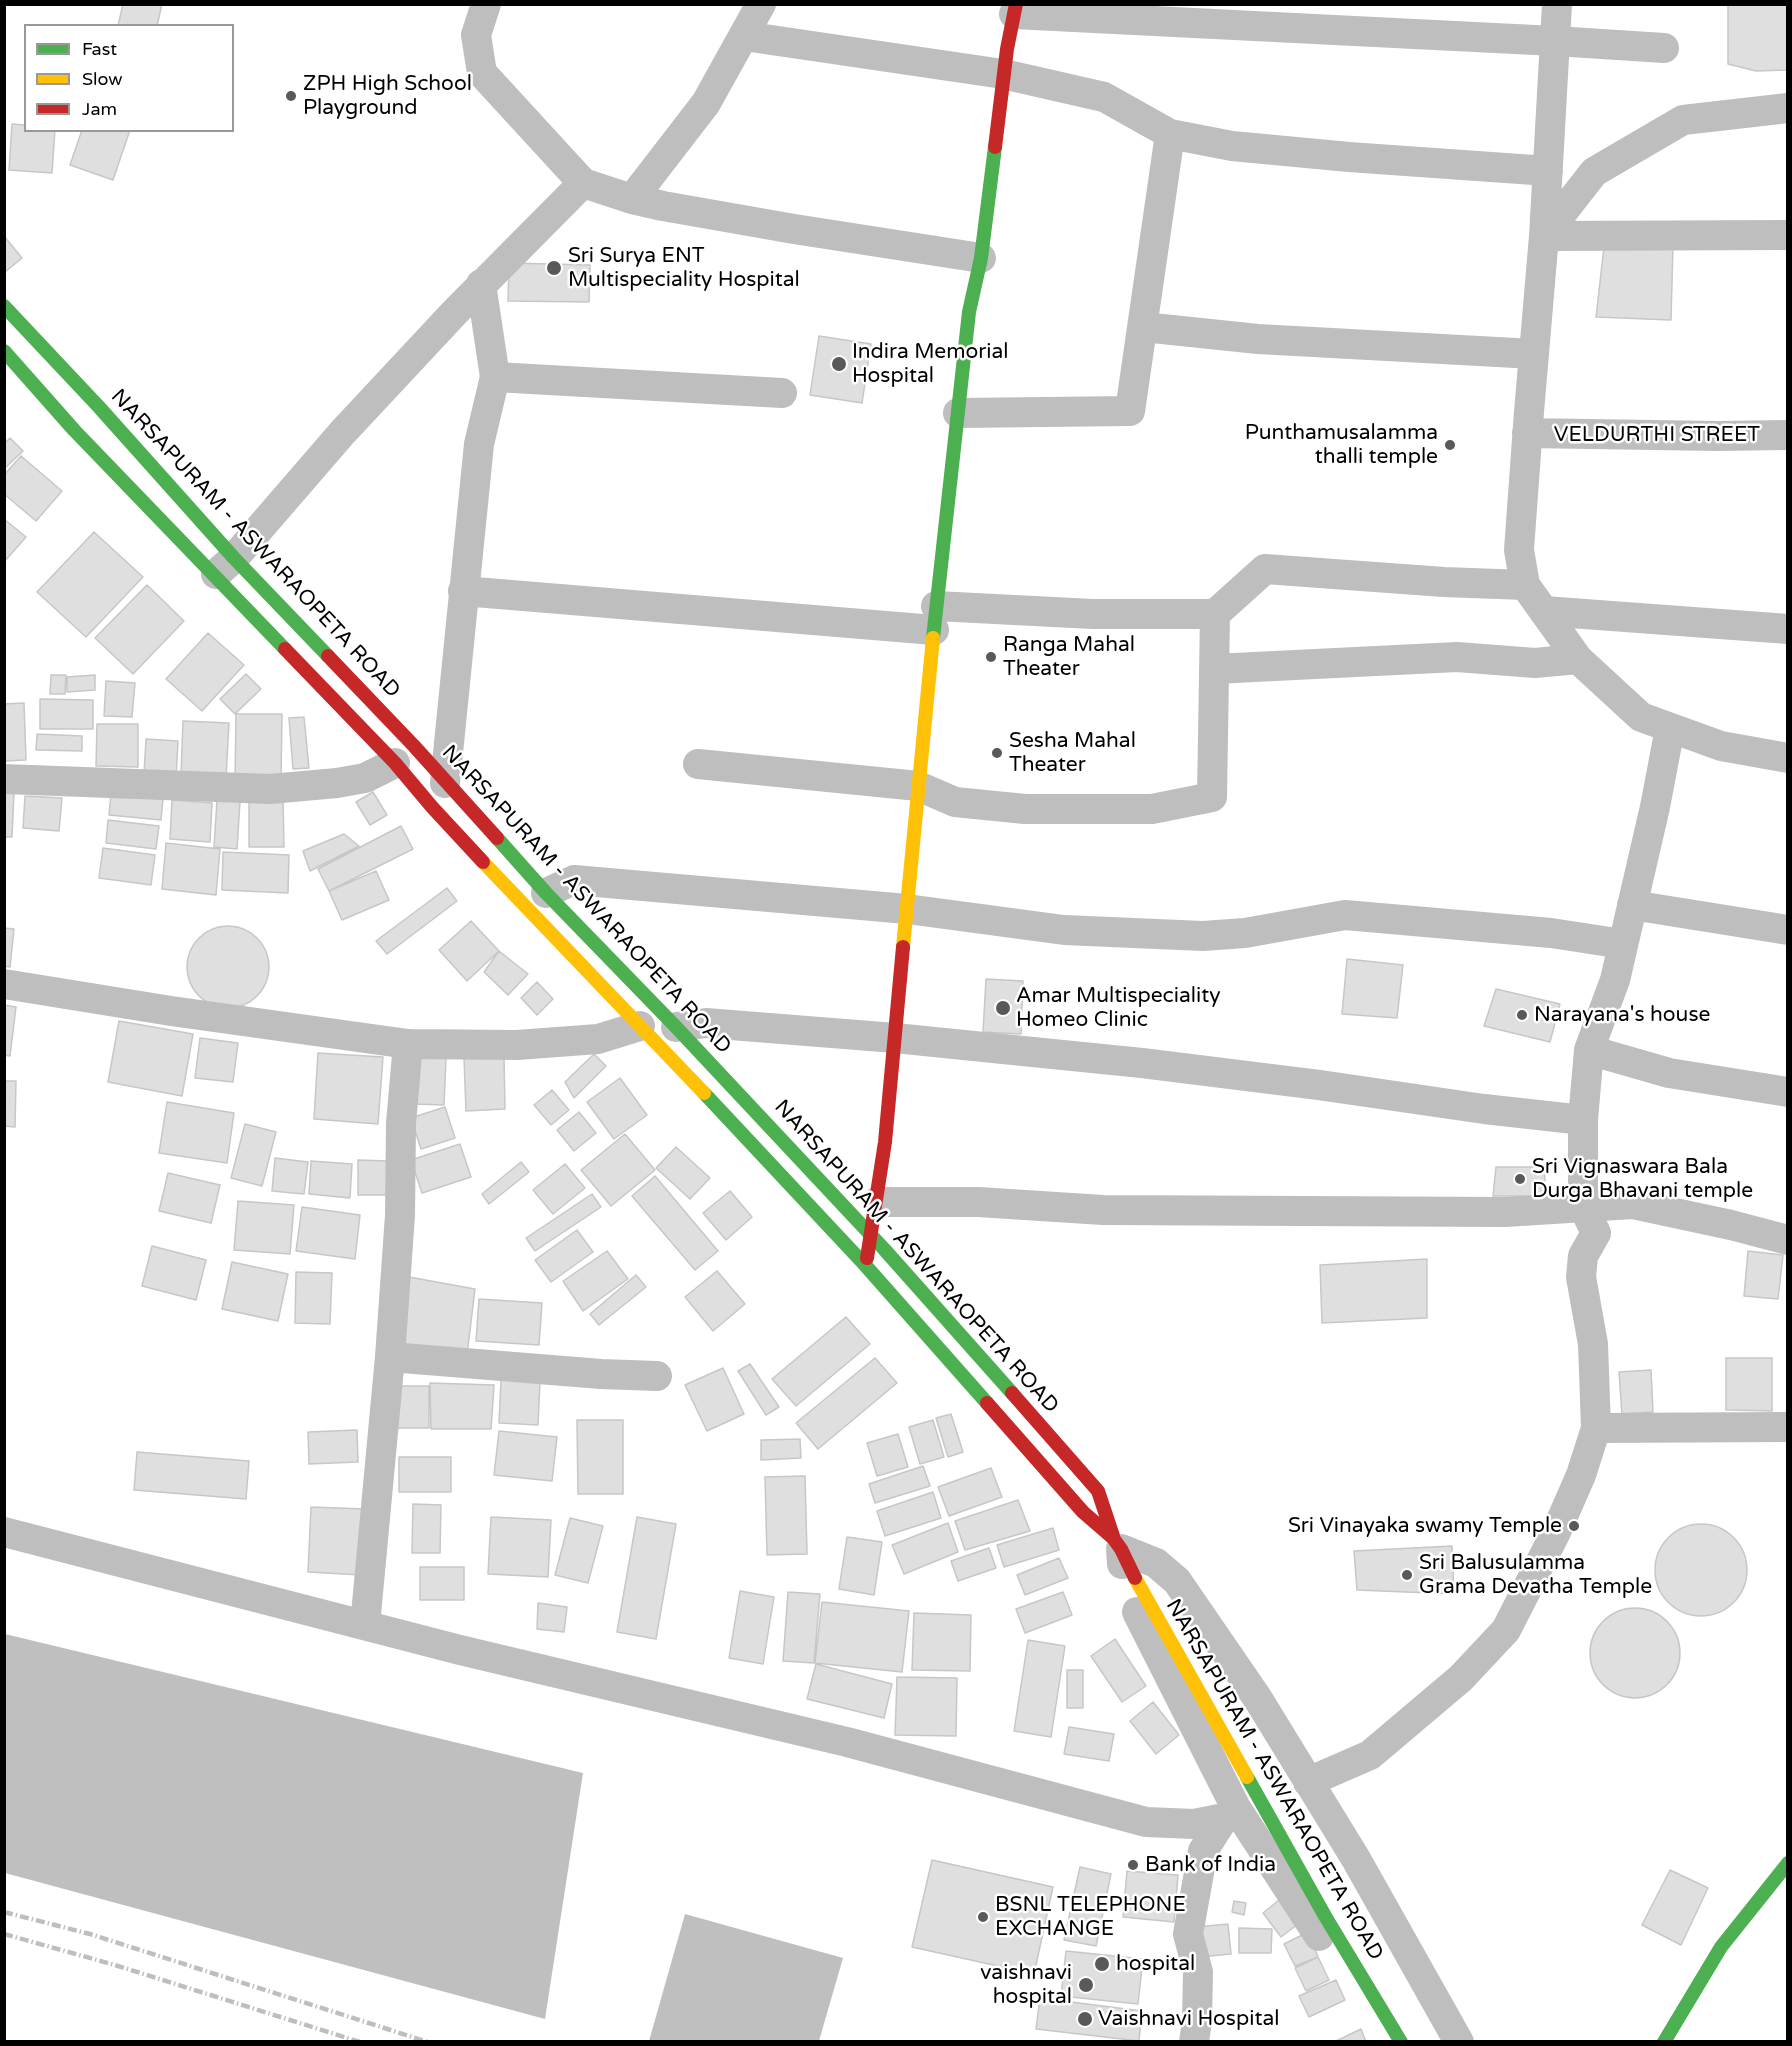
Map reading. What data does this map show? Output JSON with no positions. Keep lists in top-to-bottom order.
{
  "streets": {
    "main road": ["NARSAPURAM - ASWARAOPETA ROAD"],
    "street": ["VELDURTHI STREET"]
  },
  "places": [
    "ZPH High School Playground",
    "Sri Surya ENT Multispeciality Hospital",
    "Indira Memorial Hospital",
    "Punthamusalamma thalli temple",
    "Ranga Mahal Theater",
    "Sesha Mahal Theater",
    "Amar Multispeciality Homeo Clinic",
    "Narayana's house",
    "Sri Vignaswara Bala Durga Bhavani temple",
    "Sri Vinayaka swamy Temple",
    "Sri Balusulamma Grama Devatha Temple",
    "Bank of India",
    "BSNL TELEPHONE EXCHANGE",
    "hospital",
    "vaishnavi hospital",
    "Vaishnavi Hospital"
  ],
  "legend": ["Fast", "Slow", "Jam"]
}
